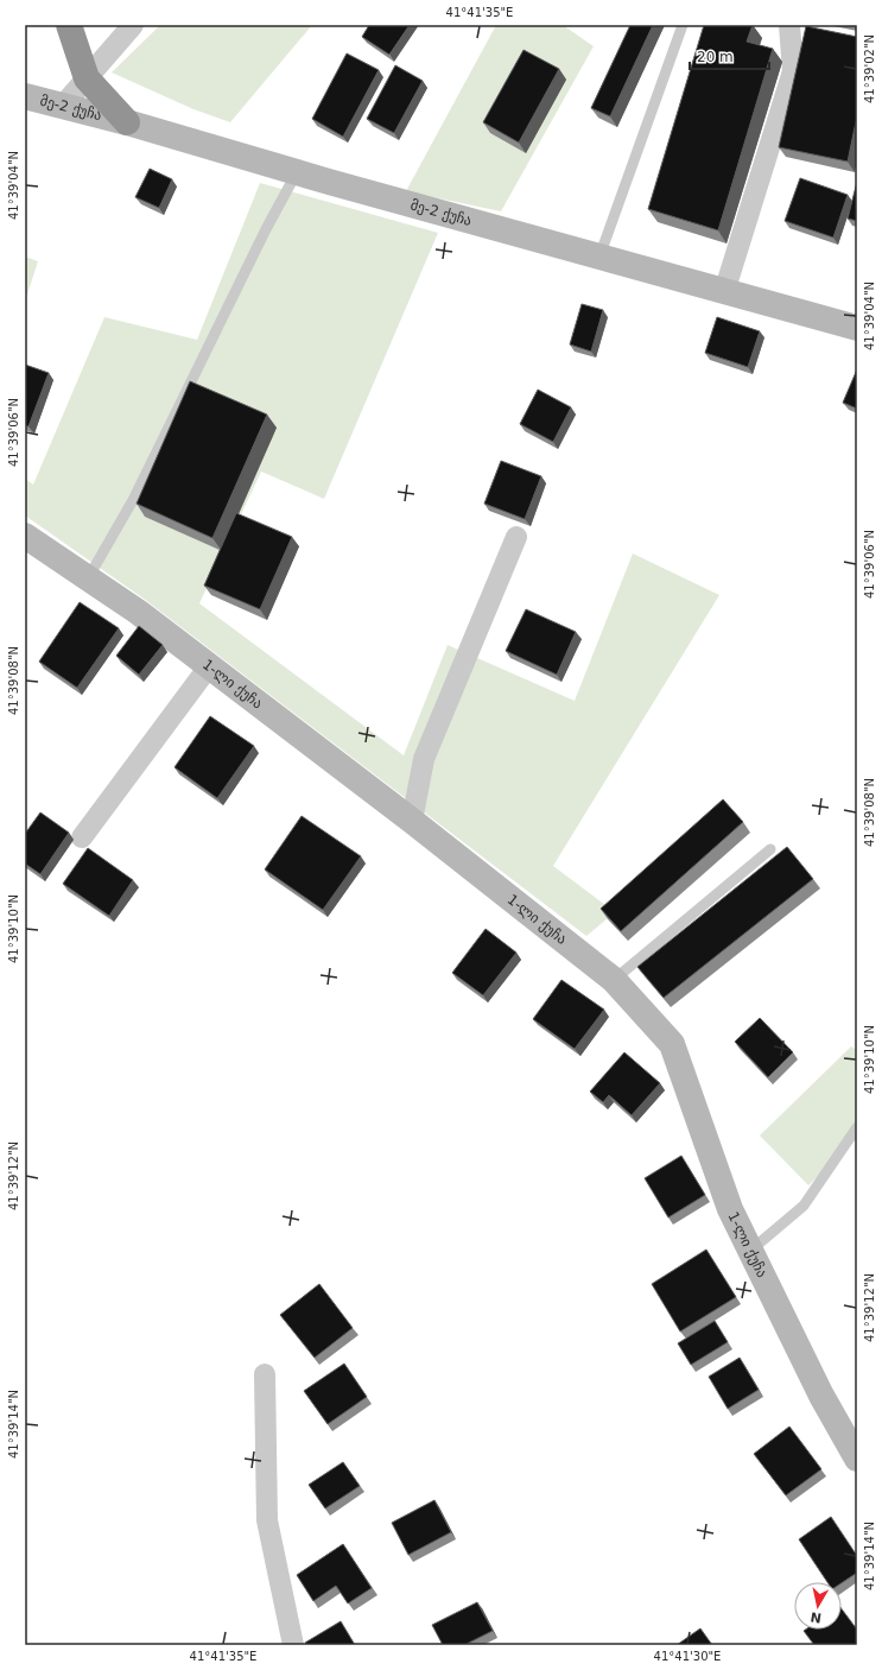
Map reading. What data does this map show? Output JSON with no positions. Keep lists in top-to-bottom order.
{
  "streets": {
    "street": ["მე-2 ქუჩა", "1-ლი ქუჩა"]
  },
  "scale_bar": "20 m",
  "north": "bottom",
  "coordinates": [
    "41°41'35\"E",
    "41°39'02\"N",
    "41°39'04\"N",
    "41°39'06\"N",
    "41°39'08\"N",
    "41°39'10\"N",
    "41°39'12\"N",
    "41°39'14\"N",
    "41°41'30\"E"
  ]
}
